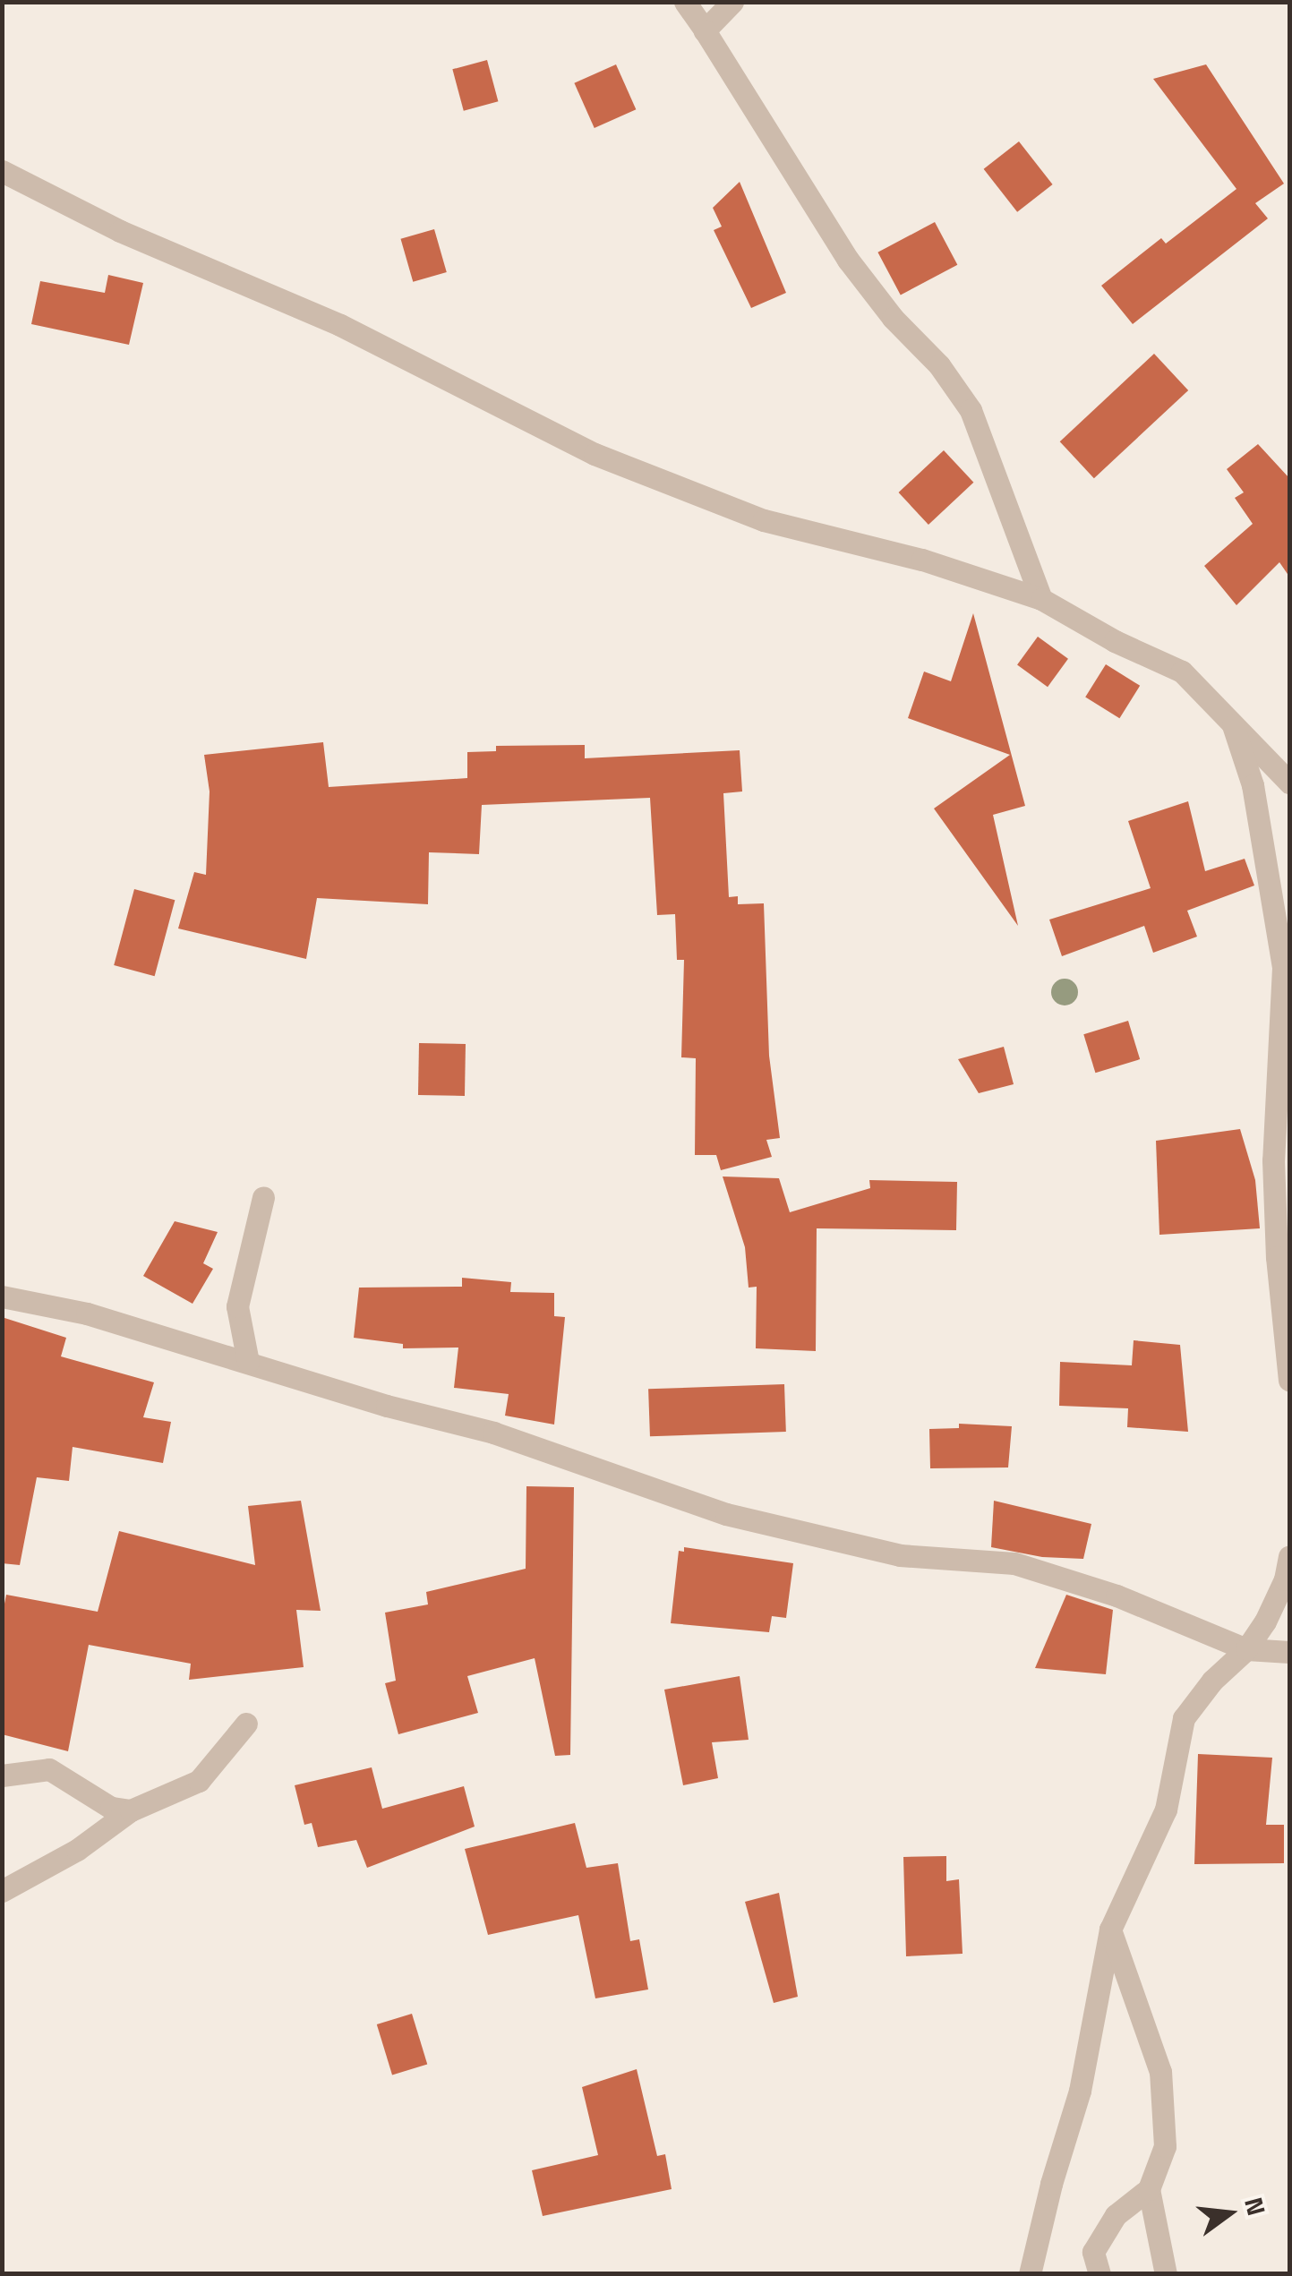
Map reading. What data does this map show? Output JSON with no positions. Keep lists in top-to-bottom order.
{
  "north": "right"
}
